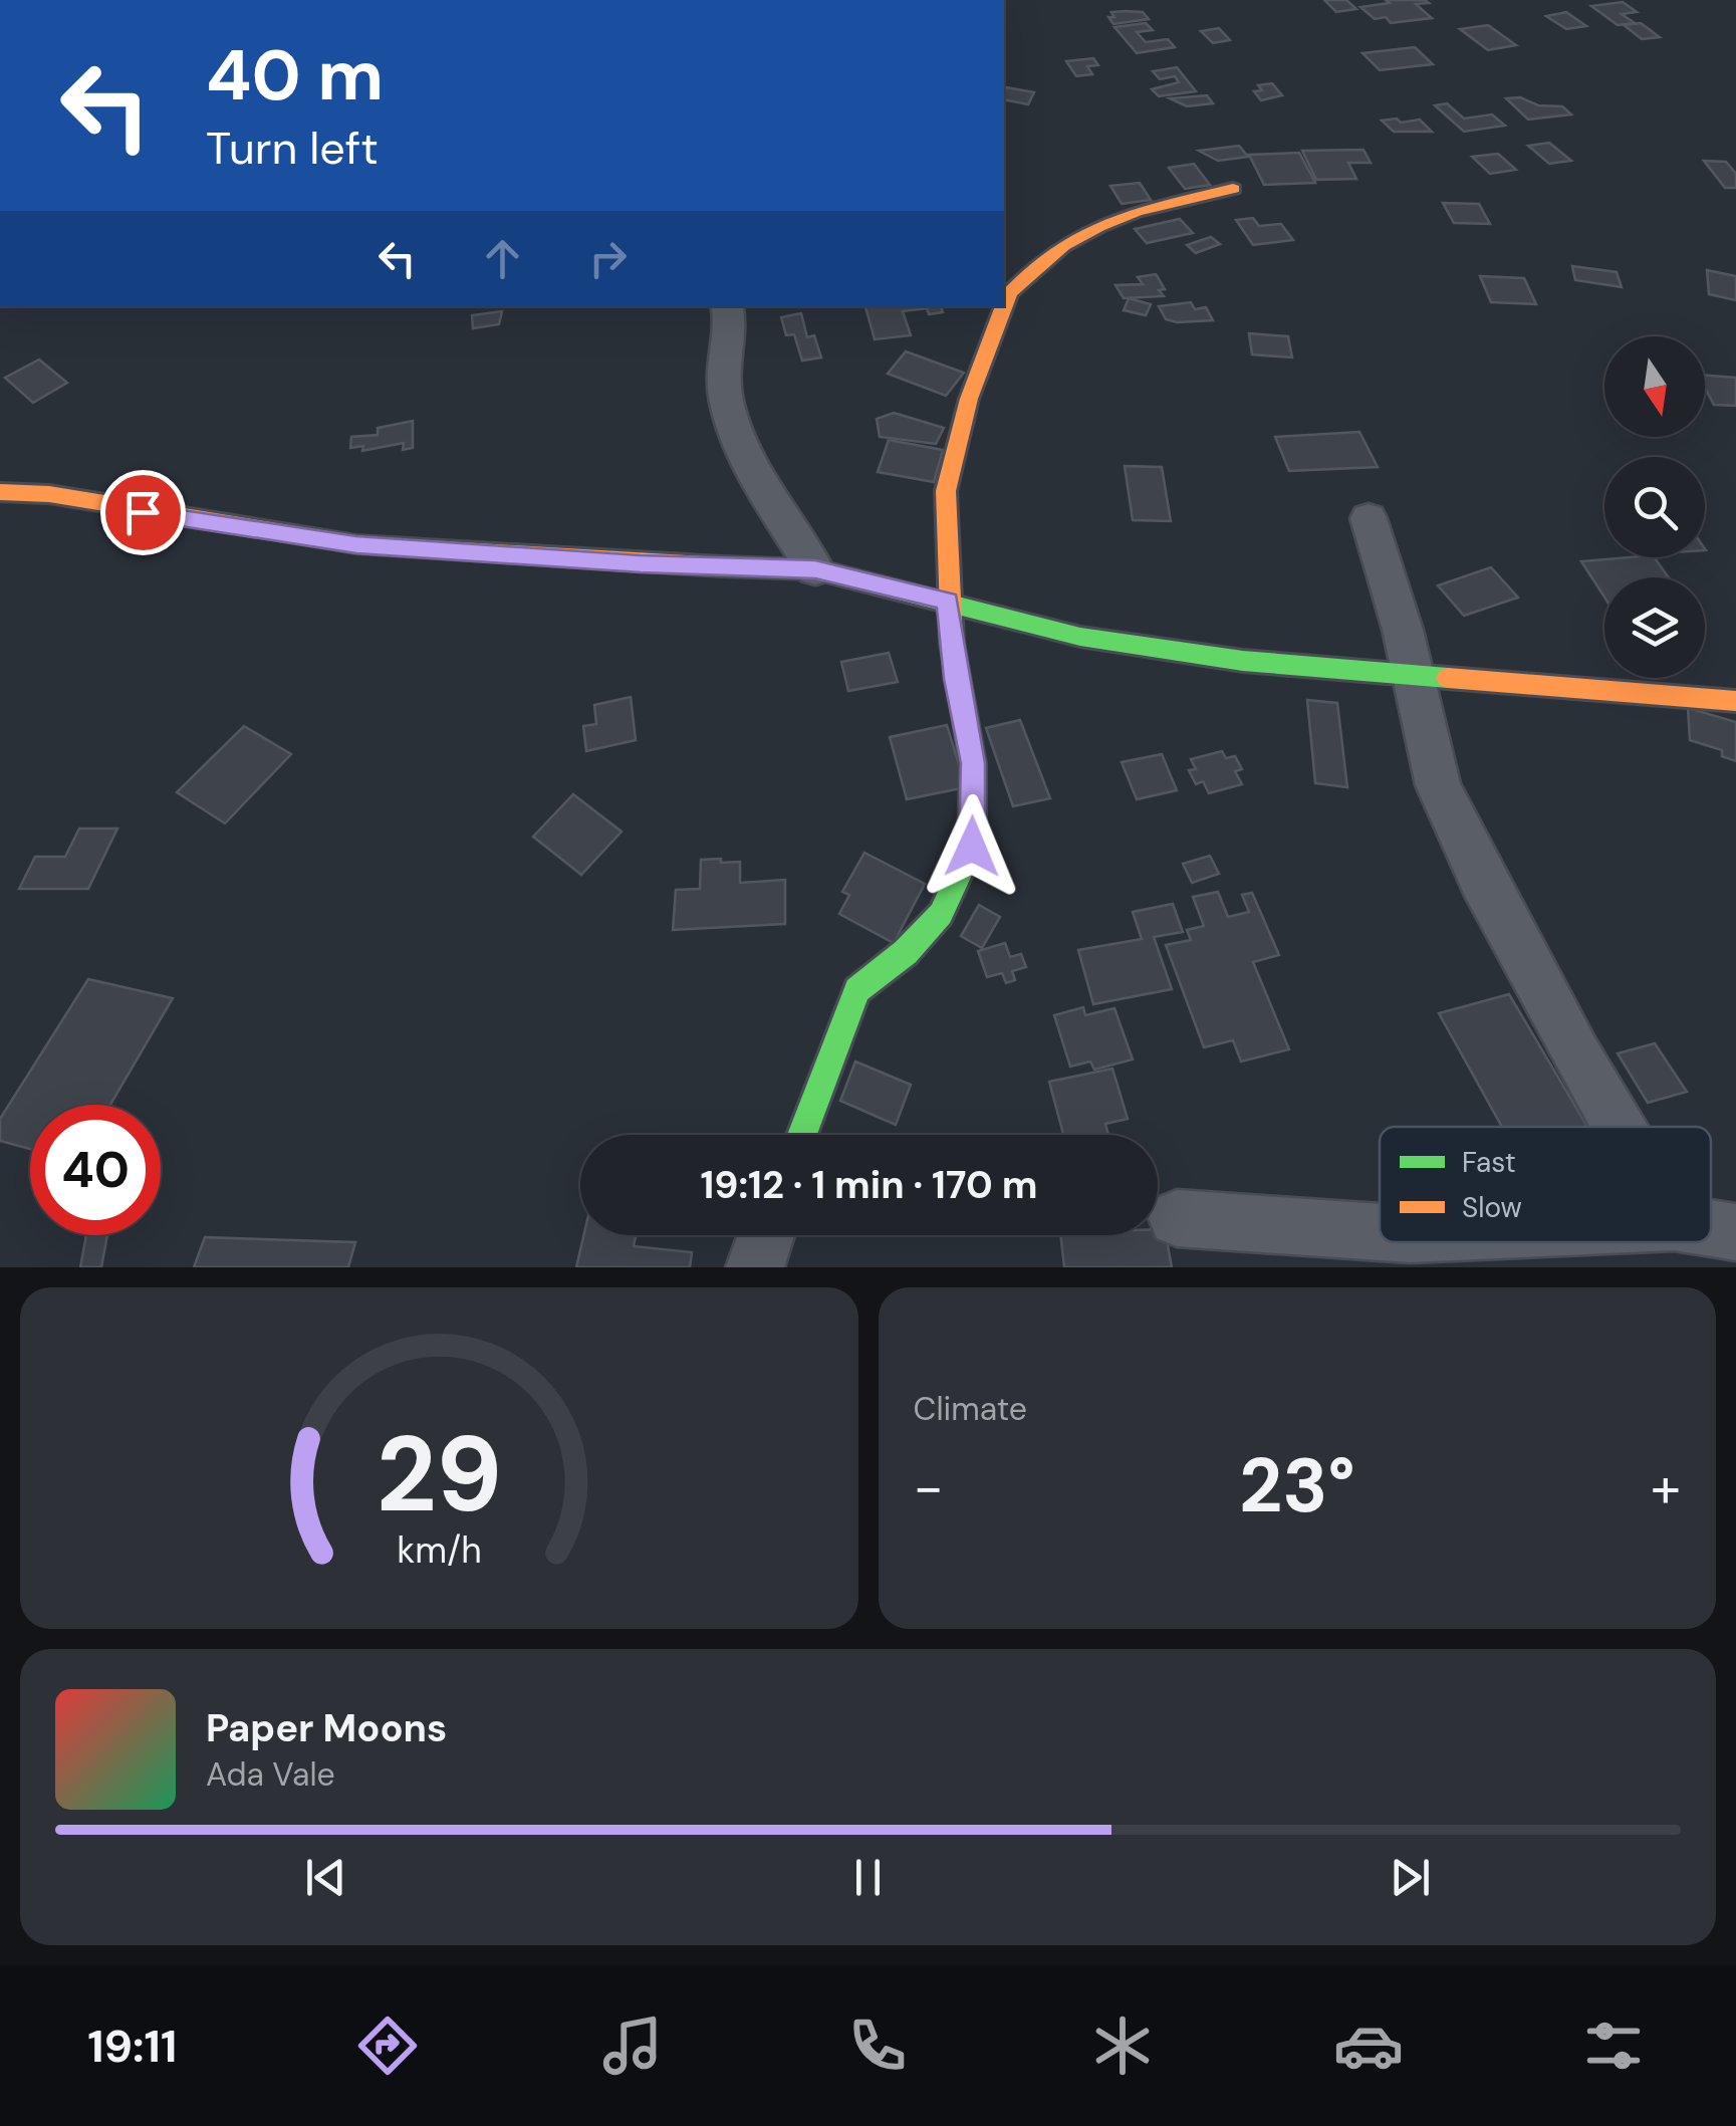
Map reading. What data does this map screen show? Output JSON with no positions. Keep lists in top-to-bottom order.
{
  "legend": ["Fast", "Slow"],
  "north": "bottom",
  "page": {
    "turn": ["40 m", "Turn left"],
    "limit": "40",
    "trip": "19:12 · 1 min · 170 m",
    "tile": "Climate",
    "heat": ["−", "23°", "+"],
    "song": ["Paper Moons", "Ada Vale"],
    "tabs": "19:11",
    "gauge": ["29", "km/h"]
  }
}
